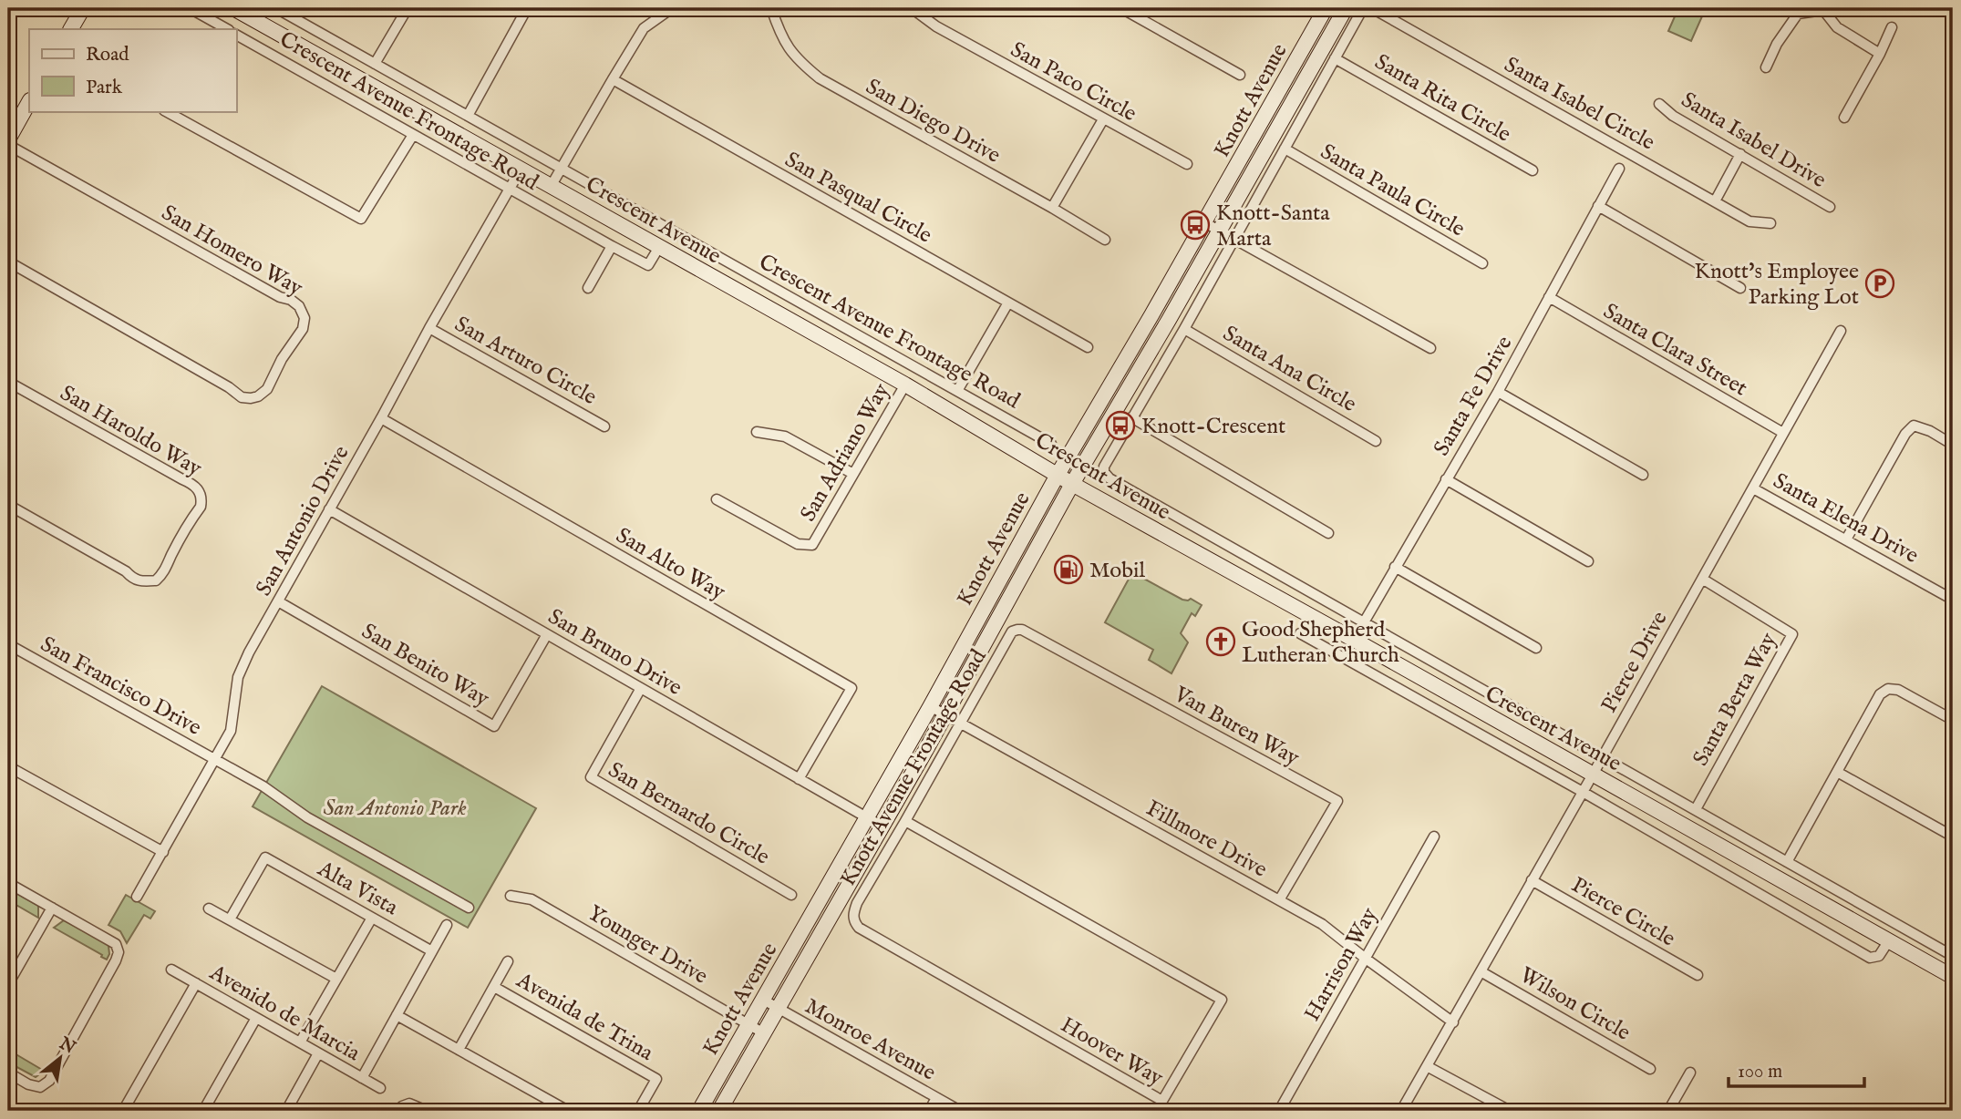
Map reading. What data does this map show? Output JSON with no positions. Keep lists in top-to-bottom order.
{
  "streets": {
    "main road": ["Knott Avenue", "Crescent Avenue"],
    "street": [
      "San Paco Circle",
      "Santa Rita Circle",
      "Santa Isabel Circle",
      "Crescent Avenue Frontage Road",
      "San Diego Drive",
      "Santa Isabel Drive",
      "Santa Paula Circle",
      "San Pasqual Circle",
      "San Homero Way",
      "Santa Clara Street",
      "San Arturo Circle",
      "Santa Ana Circle",
      "Santa Fe Drive",
      "San Haroldo Way",
      "San Adriano Way",
      "Santa Elena Drive",
      "San Antonio Drive",
      "San Alto Way",
      "San Bruno Drive",
      "Pierce Drive",
      "San Benito Way",
      "San Francisco Drive",
      "Santa Berta Way",
      "Van Buren Way",
      "Knott Avenue Frontage Road",
      "San Bernardo Circle",
      "Fillmore Drive",
      "Alta Vista",
      "Pierce Circle",
      "Younger Drive",
      "Harrison Way",
      "Wilson Circle",
      "Avenido de Marcia",
      "Avenida de Trina",
      "Monroe Avenue",
      "Hoover Way"
    ]
  },
  "crossings": [
    ["Knott Avenue", "Crescent Avenue"],
    ["Knott Avenue", "San Bruno Drive"],
    ["Knott Avenue", "Fillmore Drive"],
    ["Knott Avenue", "Younger Drive"],
    ["Knott Avenue", "Monroe Avenue"],
    ["Crescent Avenue Frontage Road", "Crescent Avenue"],
    ["Crescent Avenue Frontage Road", "San Antonio Drive"],
    ["Crescent Avenue", "Santa Fe Drive"],
    ["Crescent Avenue", "San Adriano Way"],
    ["Crescent Avenue", "San Antonio Drive"],
    ["Crescent Avenue", "Pierce Drive"],
    ["Crescent Avenue", "Santa Berta Way"],
    ["Santa Clara Street", "Santa Fe Drive"],
    ["Santa Clara Street", "Pierce Drive"],
    ["San Arturo Circle", "San Antonio Drive"],
    ["Santa Elena Drive", "Pierce Drive"],
    ["San Antonio Drive", "San Alto Way"],
    ["San Antonio Drive", "San Bruno Drive"],
    ["San Antonio Drive", "San Benito Way"],
    ["San Antonio Drive", "San Francisco Drive"],
    ["San Alto Way", "San Bruno Drive"],
    ["San Bruno Drive", "San Benito Way"],
    ["San Bruno Drive", "San Bernardo Circle"],
    ["Pierce Drive", "Santa Berta Way"],
    ["Pierce Drive", "Fillmore Drive"],
    ["Pierce Drive", "Pierce Circle"],
    ["Pierce Drive", "Wilson Circle"],
    ["Van Buren Way", "Knott Avenue Frontage Road"],
    ["Van Buren Way", "Fillmore Drive"],
    ["Knott Avenue Frontage Road", "Fillmore Drive"],
    ["Knott Avenue Frontage Road", "Hoover Way"],
    ["Fillmore Drive", "Harrison Way"]
  ],
  "parks": ["San Antonio Park"],
  "places": {
    "bus stop": ["Knott-Santa Marta", "Knott-Crescent"],
    "parking": ["Knott's Employee Parking Lot"],
    "fuel station": ["Mobil"],
    "church": ["Good Shepherd Lutheran Church"]
  },
  "legend": ["Road", "Park"],
  "scale_bar": "100 m",
  "north": "top right"
}
